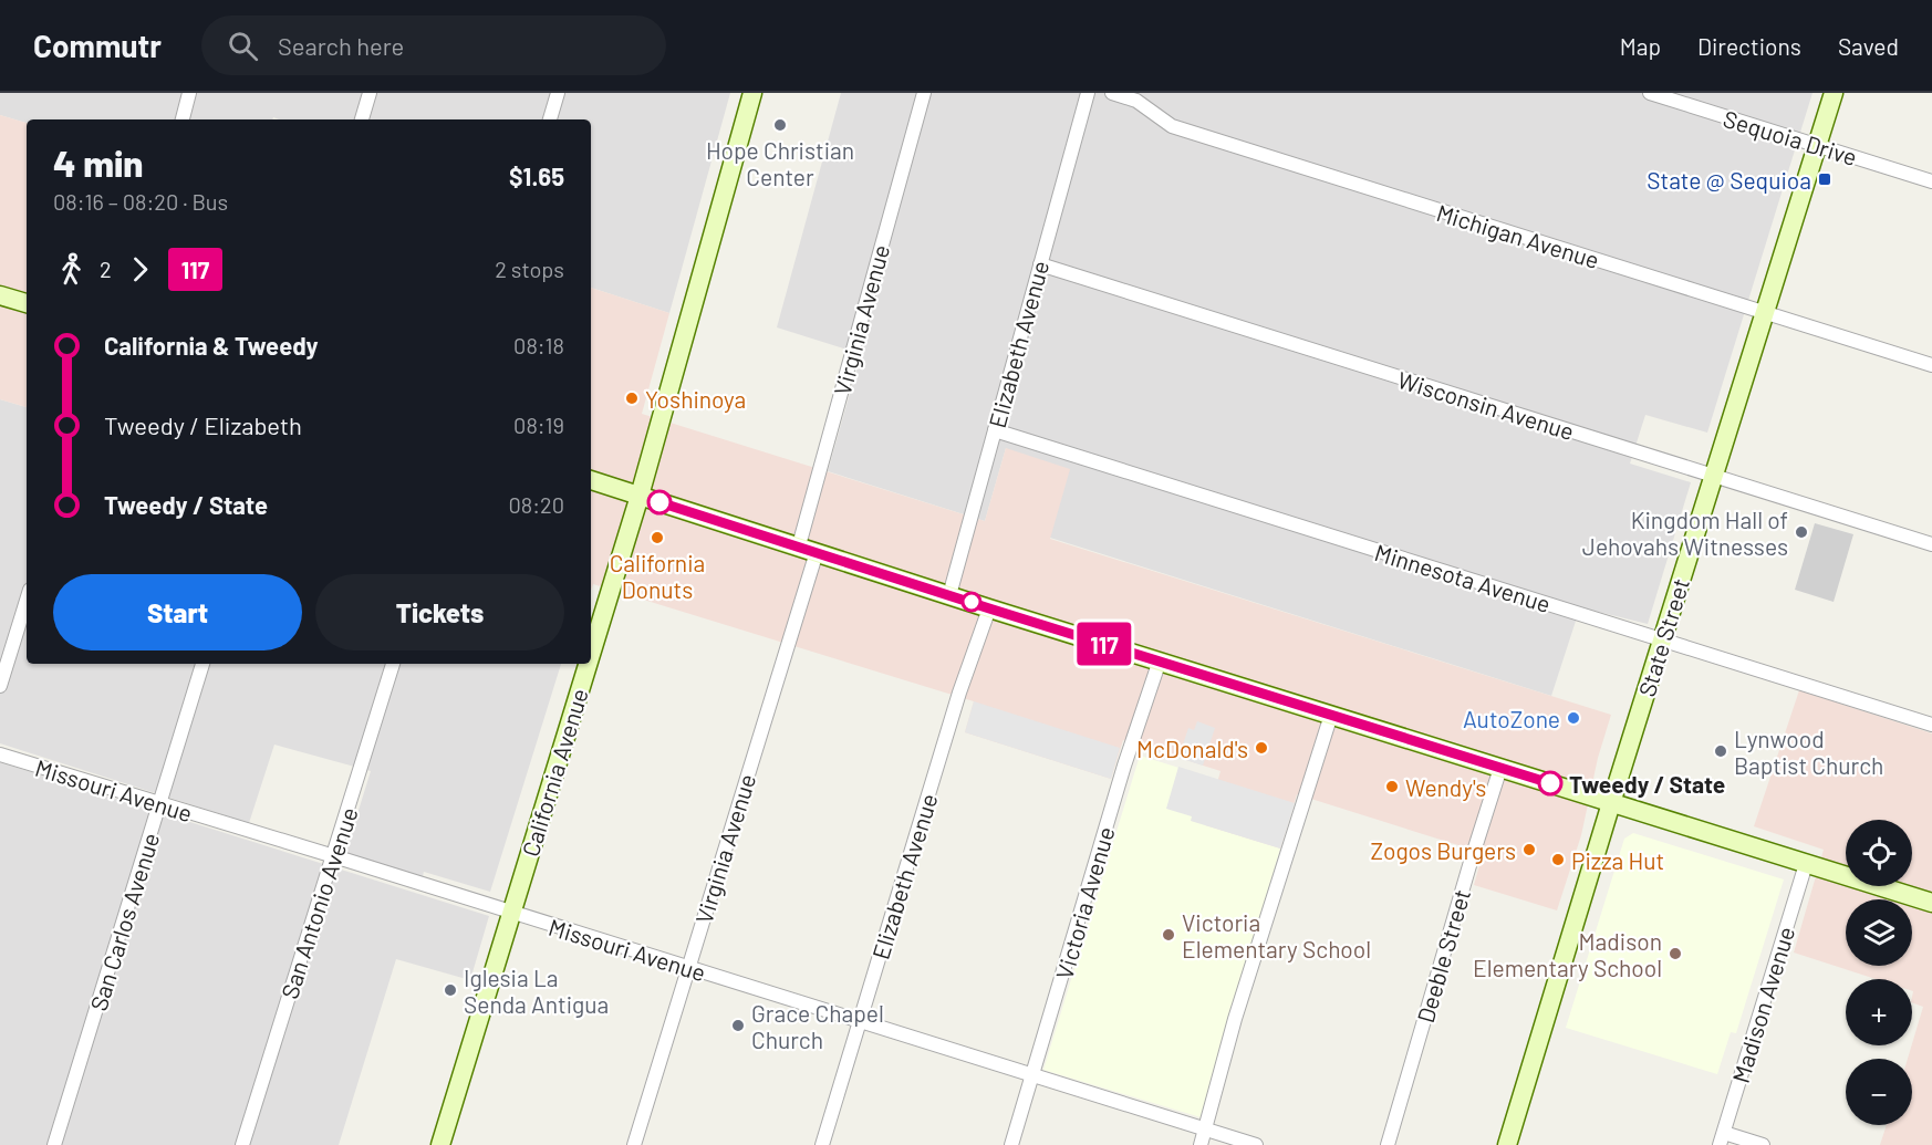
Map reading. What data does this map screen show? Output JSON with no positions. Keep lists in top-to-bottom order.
{
  "streets": {
    "main road": ["State Street", "California Avenue"],
    "street": [
      "Sequoia Drive",
      "Michigan Avenue",
      "Virginia Avenue",
      "Elizabeth Avenue",
      "Wisconsin Avenue",
      "Minnesota Avenue",
      "Missouri Avenue",
      "San Antonio Avenue",
      "Victoria Avenue",
      "San Carlos Avenue",
      "Deeble Street",
      "Madison Avenue"
    ]
  },
  "crossings": [
    ["Sequoia Drive", "State Street"],
    ["Michigan Avenue", "State Street"],
    ["Virginia Avenue", "Missouri Avenue"],
    ["Elizabeth Avenue", "Wisconsin Avenue"],
    ["Elizabeth Avenue", "Minnesota Avenue"],
    ["Elizabeth Avenue", "Missouri Avenue"],
    ["Wisconsin Avenue", "State Street"],
    ["Minnesota Avenue", "State Street"],
    ["California Avenue", "Missouri Avenue"],
    ["Missouri Avenue", "San Antonio Avenue"],
    ["Missouri Avenue", "Victoria Avenue"],
    ["Missouri Avenue", "San Carlos Avenue"]
  ],
  "places": {
    "other": [
      "Hope Christian Center",
      "Yoshinoya",
      "Kingdom Hall of Jehovahs Witnesses",
      "California Donuts",
      "AutoZone",
      "McDonald's",
      "Lynwood Baptist Church",
      "Tweedy / State",
      "Wendy's",
      "Zogos Burgers",
      "Pizza Hut",
      "Victoria Elementary School",
      "Madison Elementary School",
      "Iglesia La Senda Antigua",
      "Grace Chapel Church"
    ],
    "transit": ["State @ Sequioa"]
  },
  "lines": ["bus line 117"],
  "page": {
    "header": "Commutr",
    "search": "Search here",
    "nav": ["Map", "Directions", "Saved"],
    "on_map": "117",
    "heading": ["4 min", "08:16 – 08:20 · Bus", "$1.65"],
    "legs": ["2", "117", "2 stops"],
    "list": [
      {
        "name": "California & Tweedy",
        "value": "08:18"
      },
      {
        "name": "Tweedy / Elizabeth",
        "value": "08:19"
      },
      {
        "name": "Tweedy / State",
        "value": "08:20"
      }
    ],
    "buttons": ["Start", "Tickets"],
    "map_buttons": ["+", "−"]
  }
}
